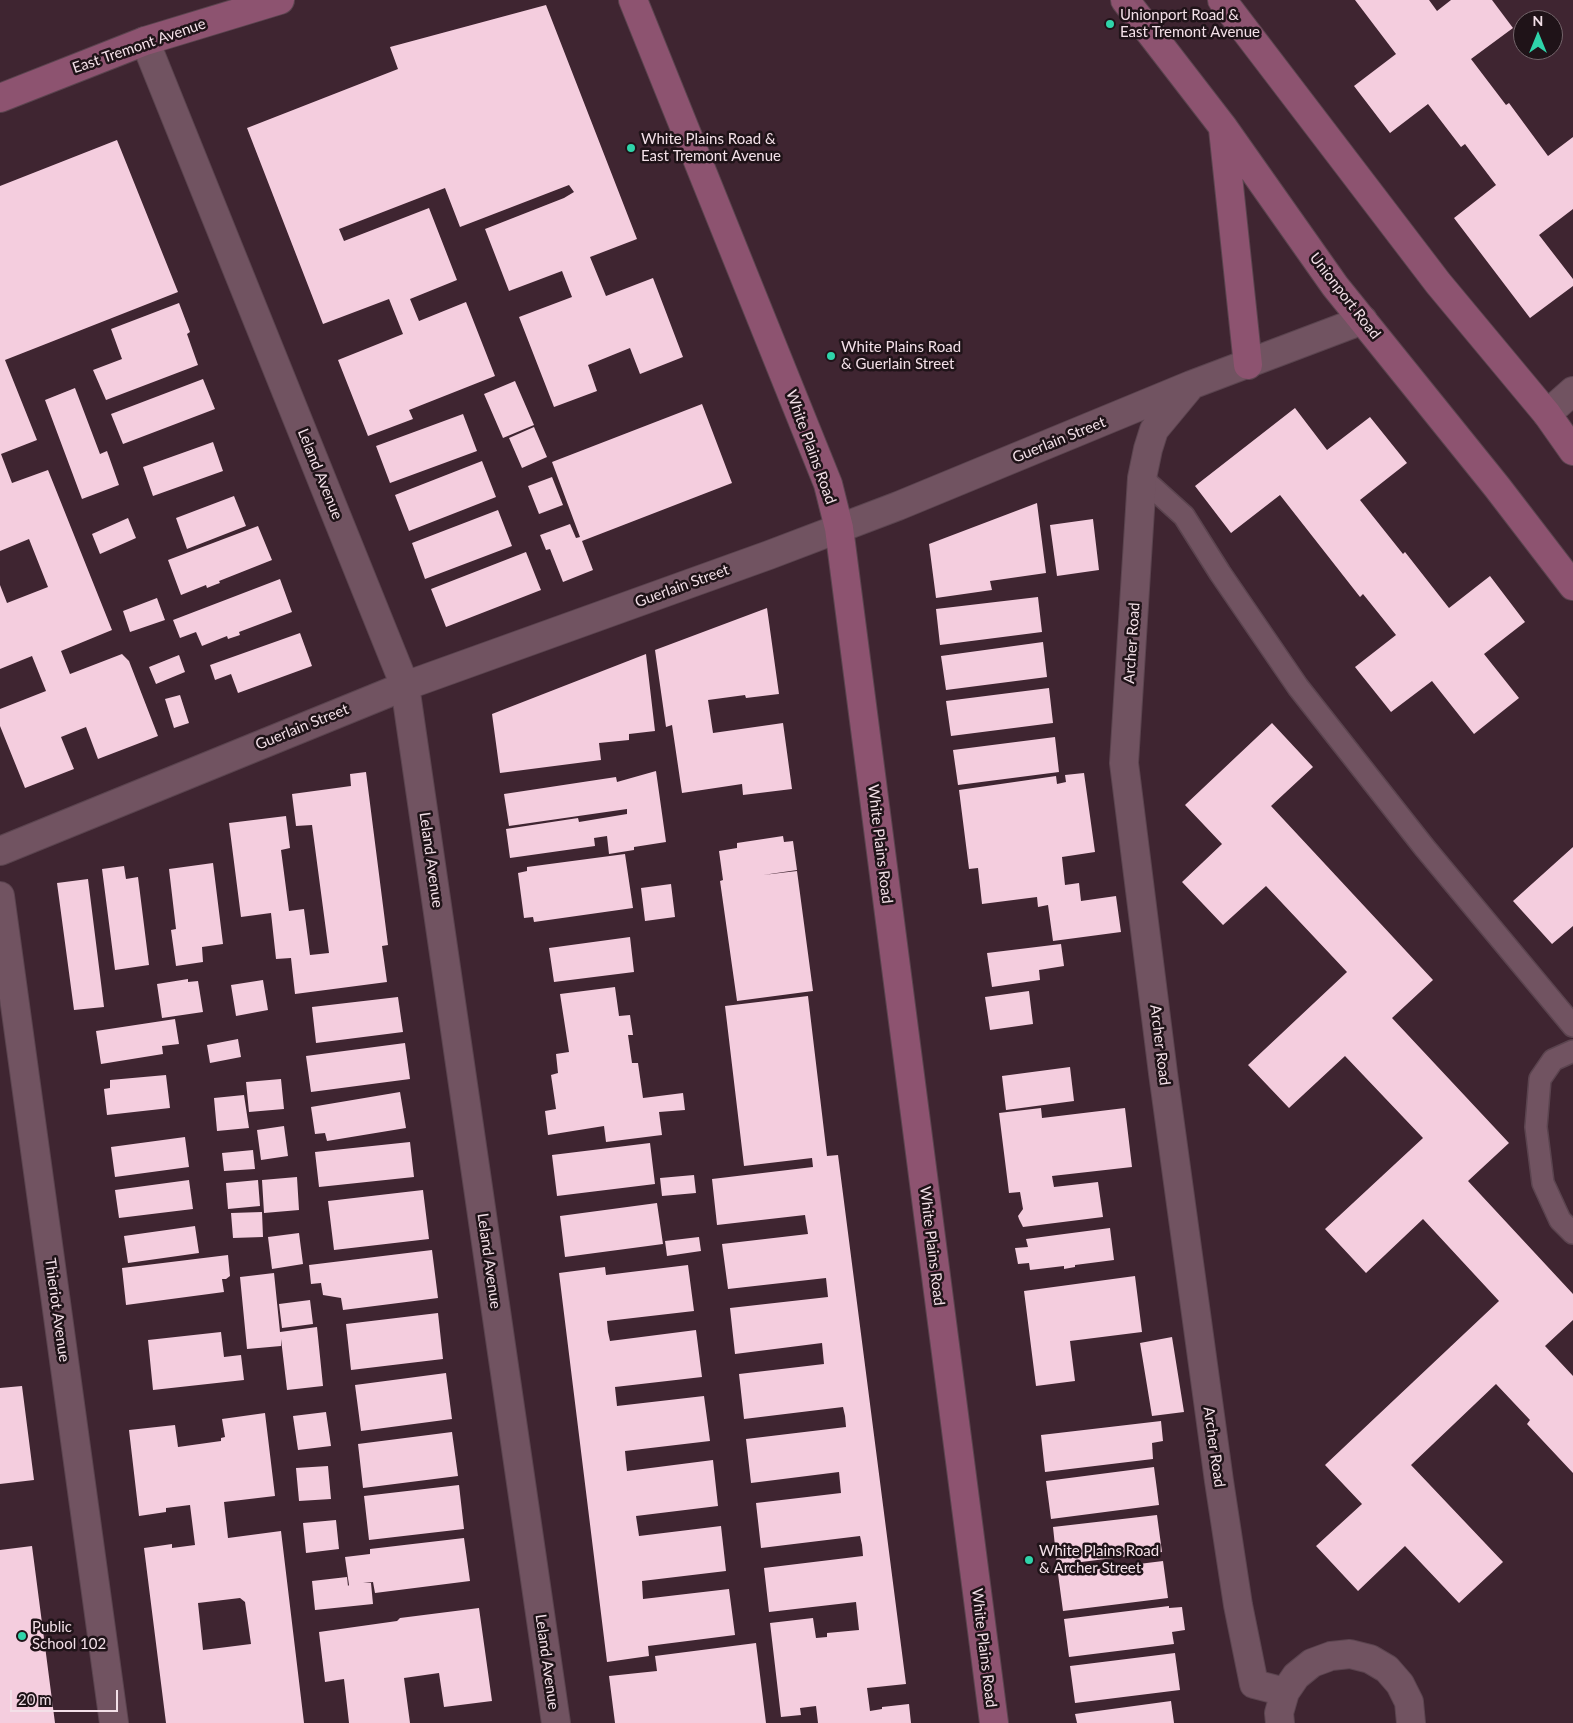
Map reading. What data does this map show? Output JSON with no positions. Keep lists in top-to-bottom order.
{
  "streets": {
    "main road": ["East Tremont Avenue", "Unionport Road", "White Plains Road"],
    "street": [
      "Guerlain Street",
      "Leland Avenue",
      "Archer Road",
      "Thieriot Avenue"
    ]
  },
  "crossings": [
    ["East Tremont Avenue", "Leland Avenue"],
    ["Unionport Road", "Guerlain Street"],
    ["Guerlain Street", "White Plains Road"],
    ["Guerlain Street", "Leland Avenue"],
    ["Guerlain Street", "Archer Road"]
  ],
  "places": [
    "Unionport Road & East Tremont Avenue",
    "White Plains Road & East Tremont Avenue",
    "White Plains Road & Guerlain Street",
    "White Plains Road & Archer Street",
    "Public School 102"
  ],
  "scale_bar": "20 m",
  "north": "top"
}
